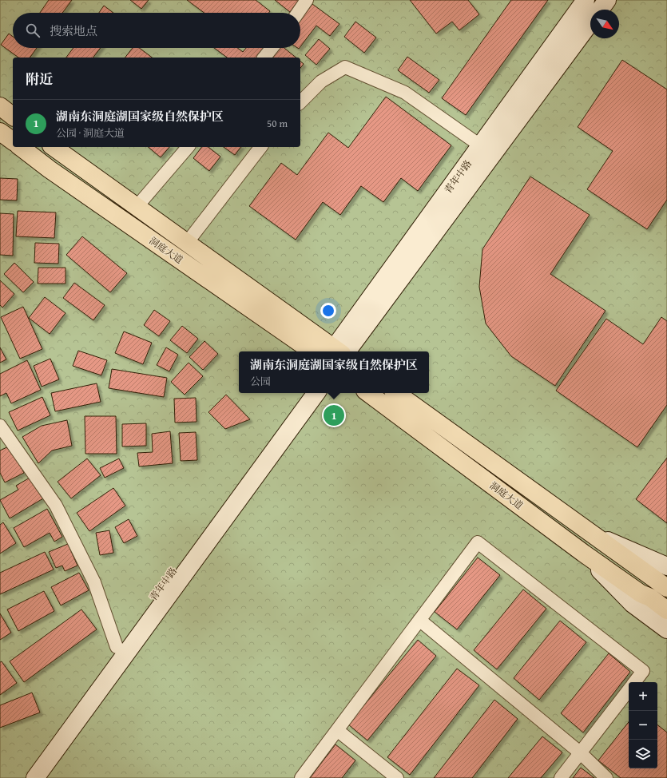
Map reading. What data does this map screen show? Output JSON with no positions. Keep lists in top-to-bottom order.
{
  "streets": {
    "main road": ["青年中路", "洞庭大道"]
  },
  "north": "bottom right",
  "page": {
    "search": "搜索地点",
    "heading": "附近",
    "list": [
      {
        "mark": "1",
        "name": "湖南东洞庭湖国家级自然保护区",
        "note": "公园 · 洞庭大道",
        "value": "50 m"
      }
    ],
    "popup": ["湖南东洞庭湖国家级自然保护区", "公园"],
    "pins": "1",
    "map_buttons": ["+", "−"]
  }
}
